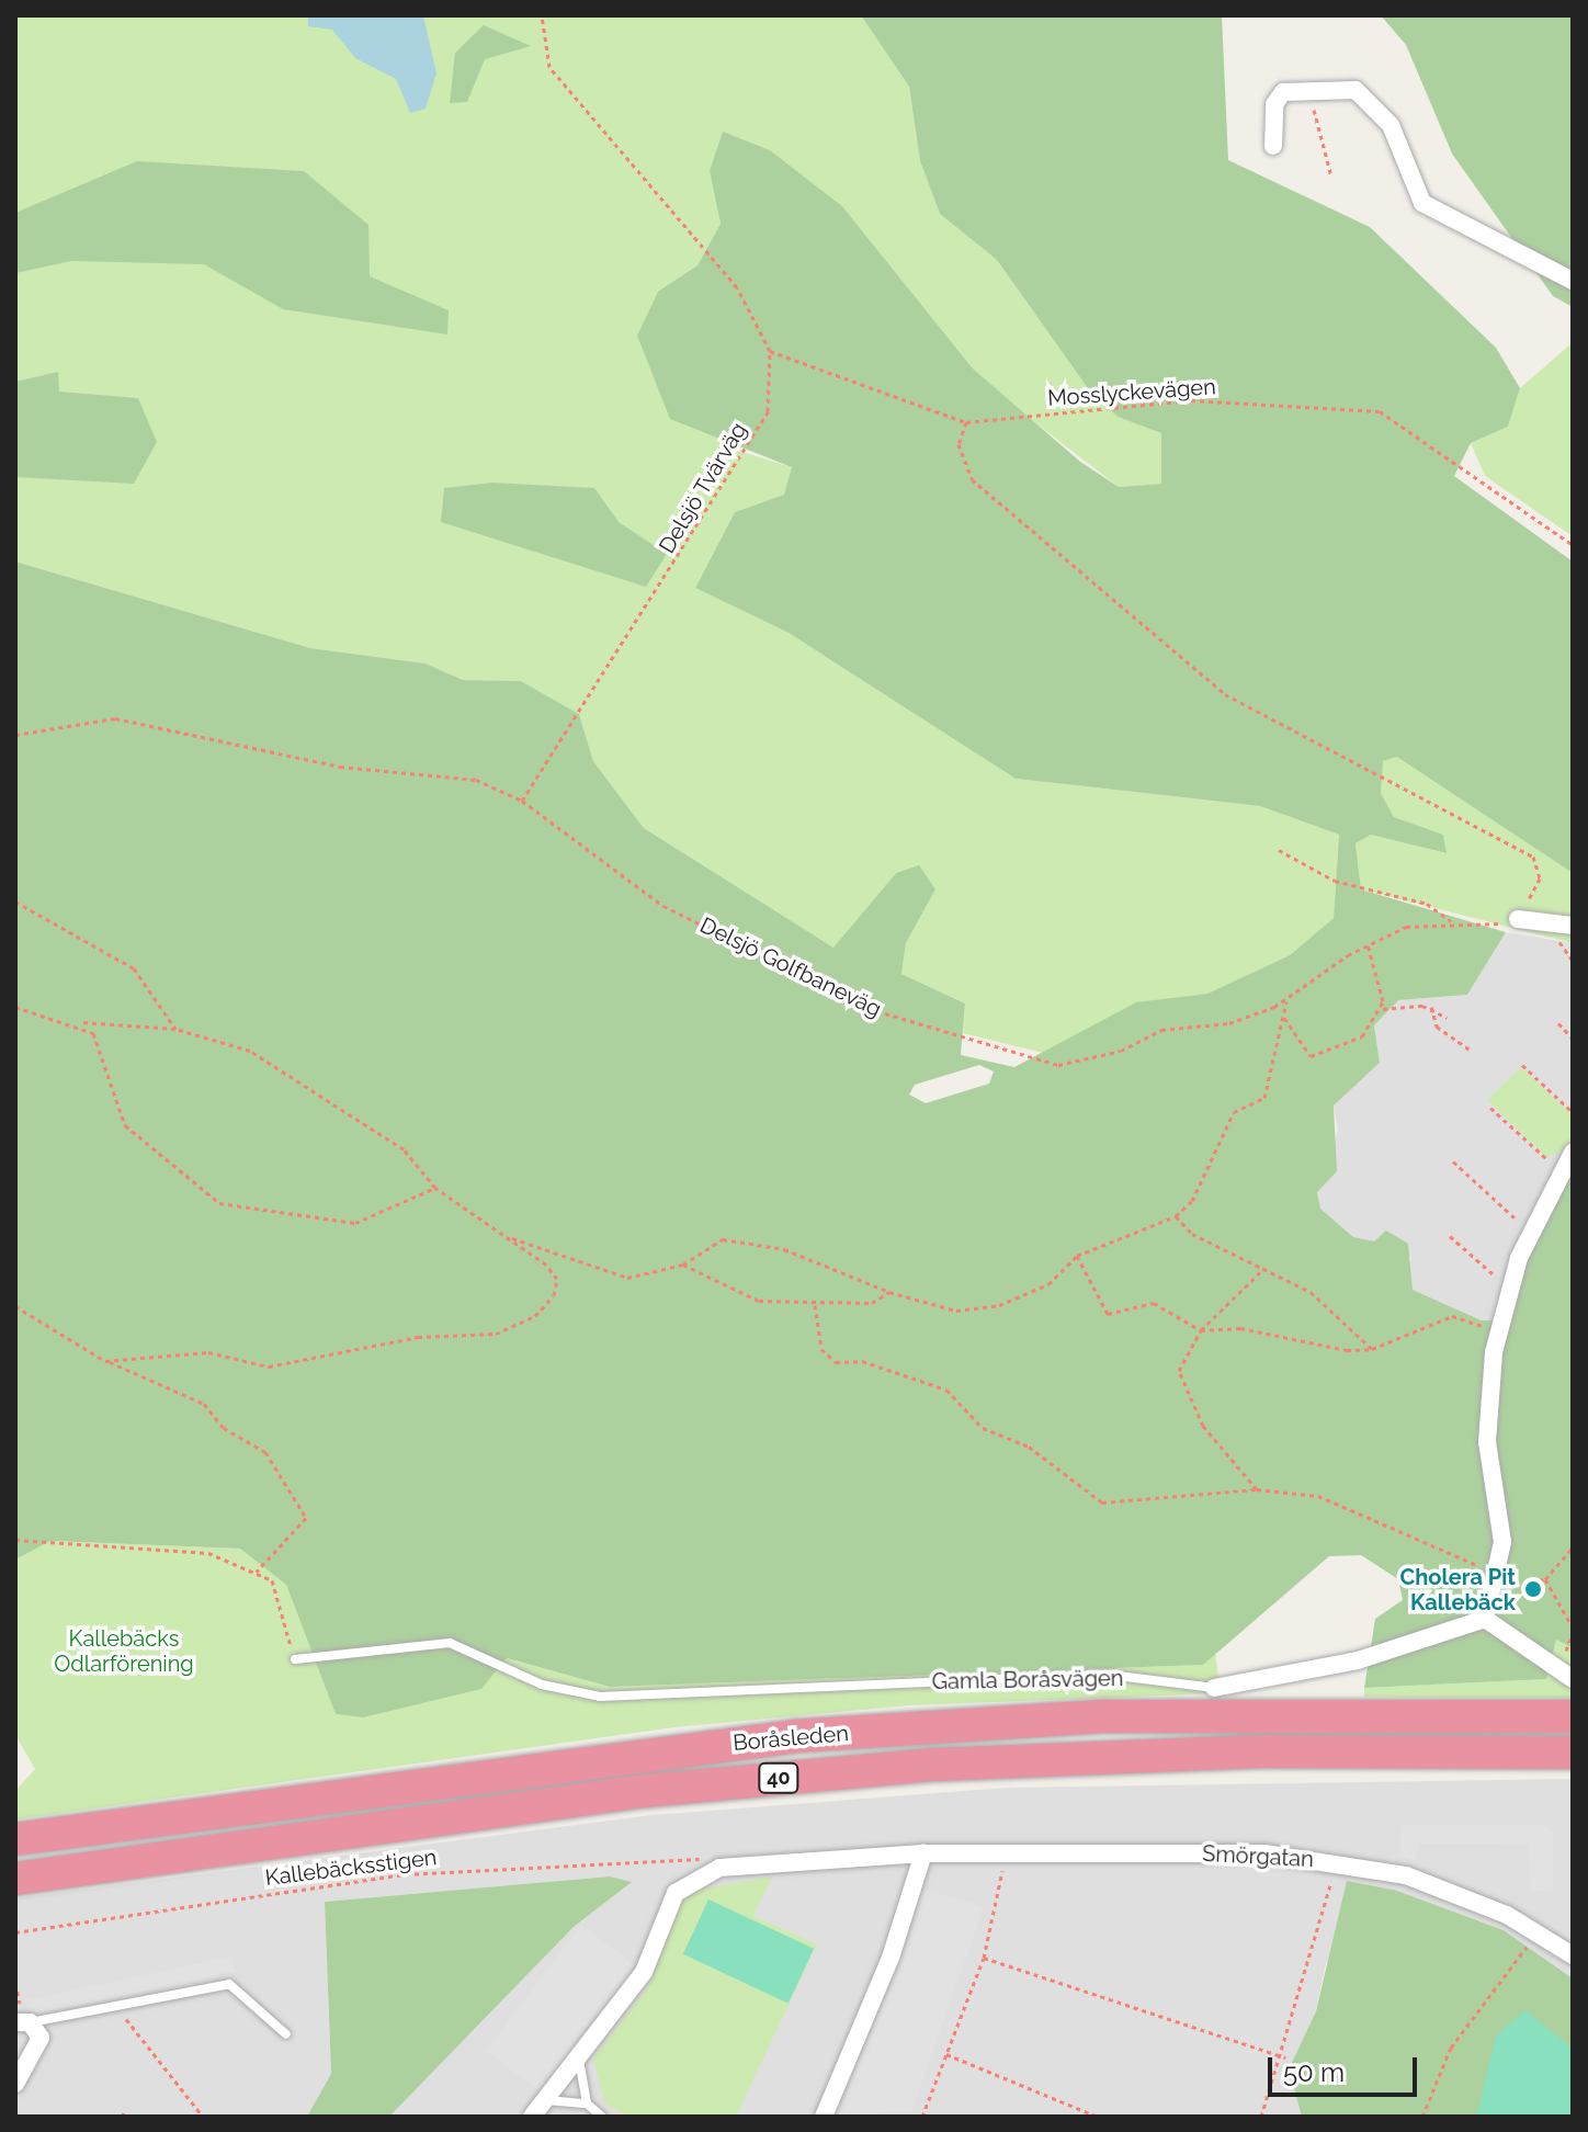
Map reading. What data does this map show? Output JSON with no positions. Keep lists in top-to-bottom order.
{
  "streets": {
    "highway": ["Boråsleden", "40"],
    "street": ["Gamla Boråsvägen", "Smörgatan"],
    "path": [
      "Mosslyckevägen",
      "Delsjö Tvärväg",
      "Delsjö Golfbaneväg",
      "Kallebäcksstigen"
    ]
  },
  "crossings": [
    ["Mosslyckevägen", "Delsjö Tvärväg"],
    ["Delsjö Tvärväg", "Delsjö Golfbaneväg"]
  ],
  "parks": ["Kallebäcks Odlarförening"],
  "places": ["Cholera Pit Kallebäck"],
  "scale_bar": "50 m"
}
